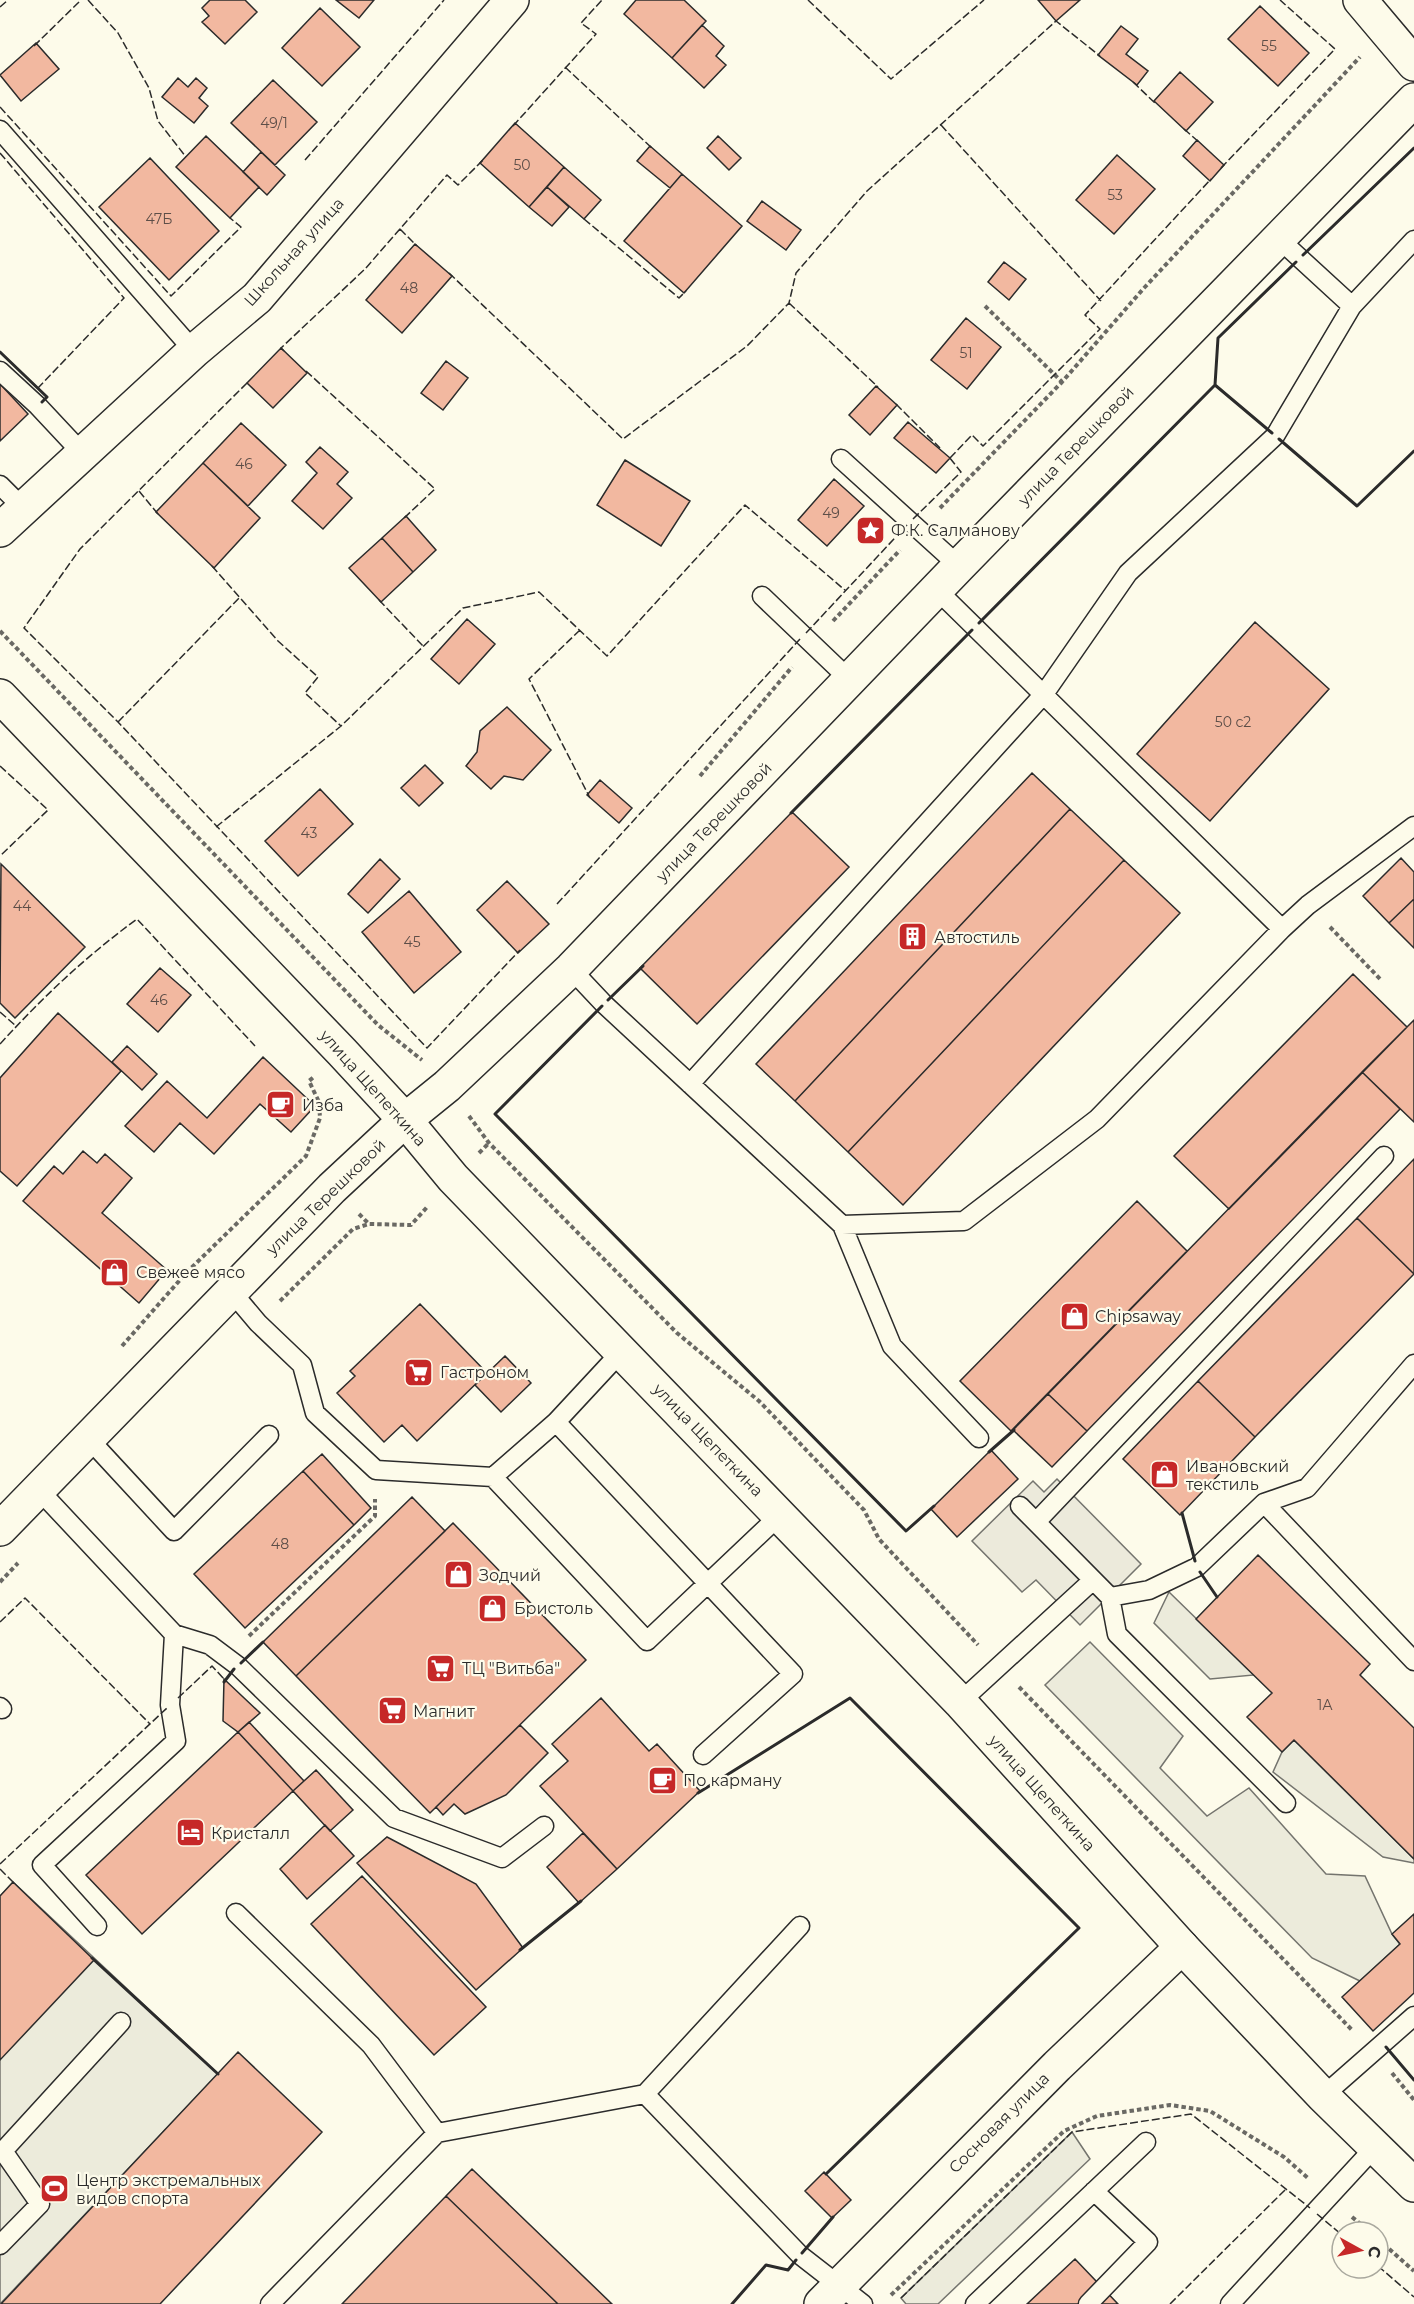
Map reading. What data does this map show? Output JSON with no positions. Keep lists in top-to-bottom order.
{
  "streets": {
    "street": [
      "Школьная улица",
      "улица Терешковой",
      "улица Щепеткина",
      "Сосновая улица"
    ]
  },
  "crossings": [
    ["улица Терешковой", "улица Щепеткина"],
    ["улица Щепеткина", "Сосновая улица"]
  ],
  "places": {
    "place": ["Ф.К. Салманову"],
    "building": ["Автостиль"],
    "cafe": ["Изба", "По карману"],
    "shop": [
      "Свежее мясо",
      "Chipsaway",
      "Ивановский текстиль",
      "Зодчий",
      "Бристоль"
    ],
    "supermarket": ["Гастроном", "ТЦ \"Витьба\"", "Магнит"],
    "hotel": ["Кристалл"],
    "sports": ["Центр экстремальных видов спорта"]
  },
  "house_numbers": [
    "55",
    "49/1",
    "50",
    "53",
    "47Б",
    "48",
    "51",
    "46",
    "49",
    "50 с2",
    "43",
    "44",
    "45",
    "46",
    "48",
    "1А"
  ],
  "north": "right"
}
